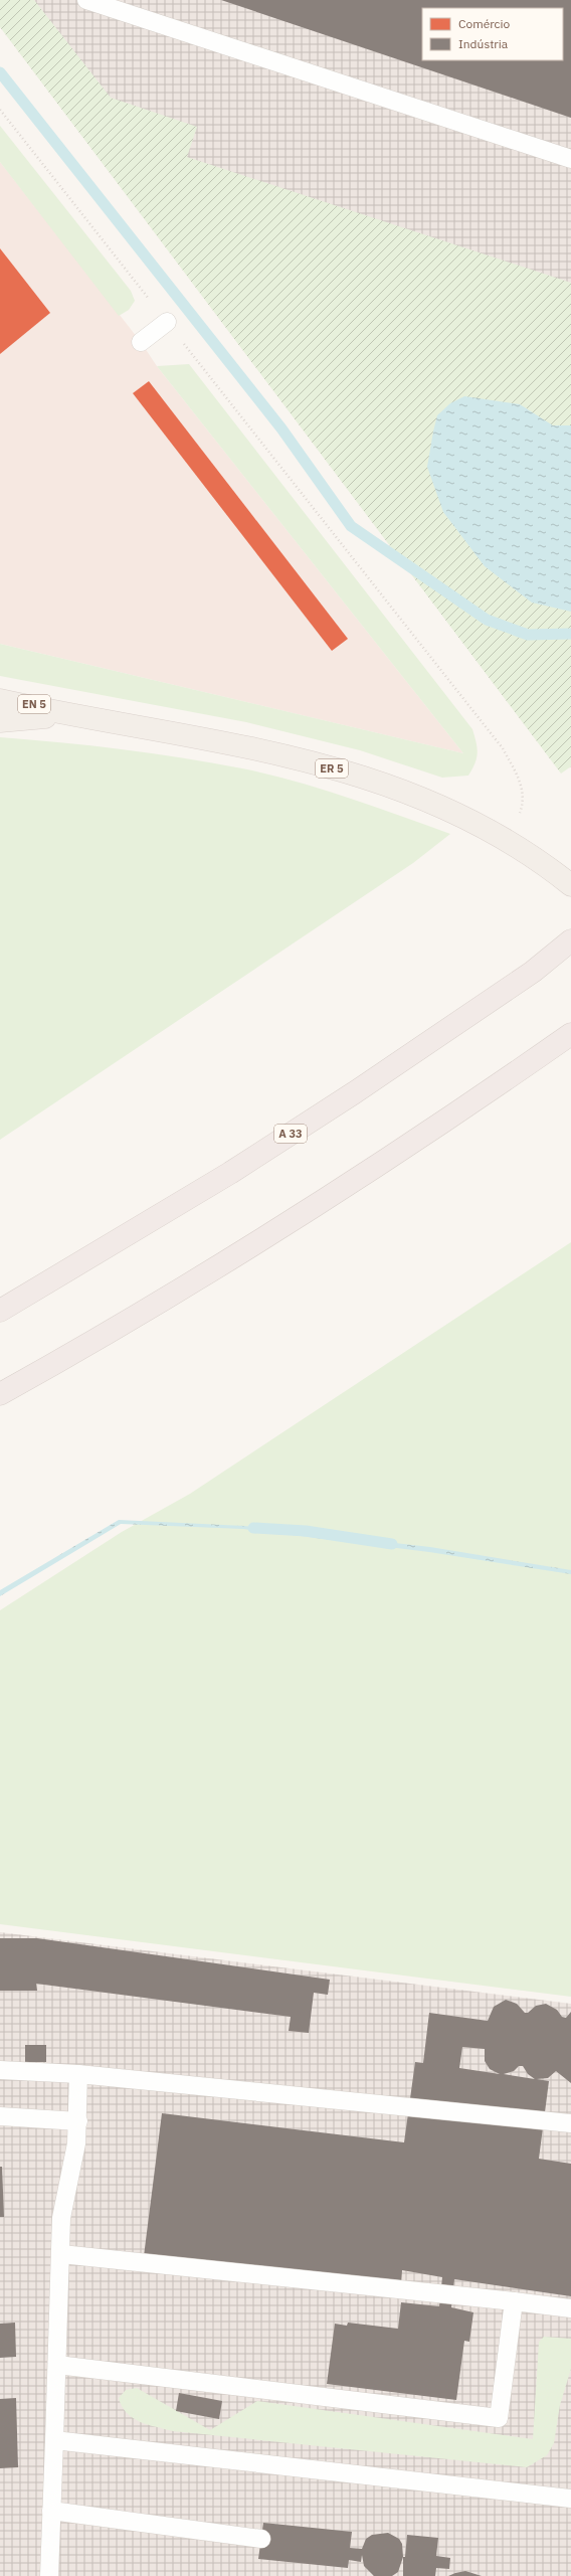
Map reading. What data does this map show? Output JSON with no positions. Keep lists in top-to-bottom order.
{
  "streets": {
    "highway": ["A 33"],
    "main road": ["EN 5", "ER 5"]
  },
  "crossings": [
    ["EN 5", "ER 5"]
  ],
  "legend": ["Comércio", "Indústria"]
}
